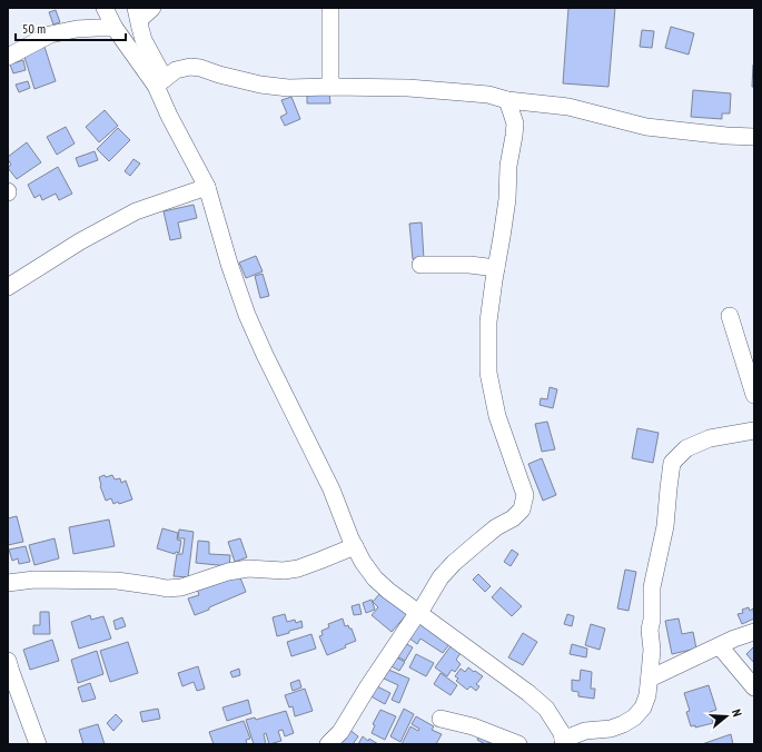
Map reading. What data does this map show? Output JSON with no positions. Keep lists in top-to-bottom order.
{
  "scale_bar": "50 m",
  "north": "right"
}
